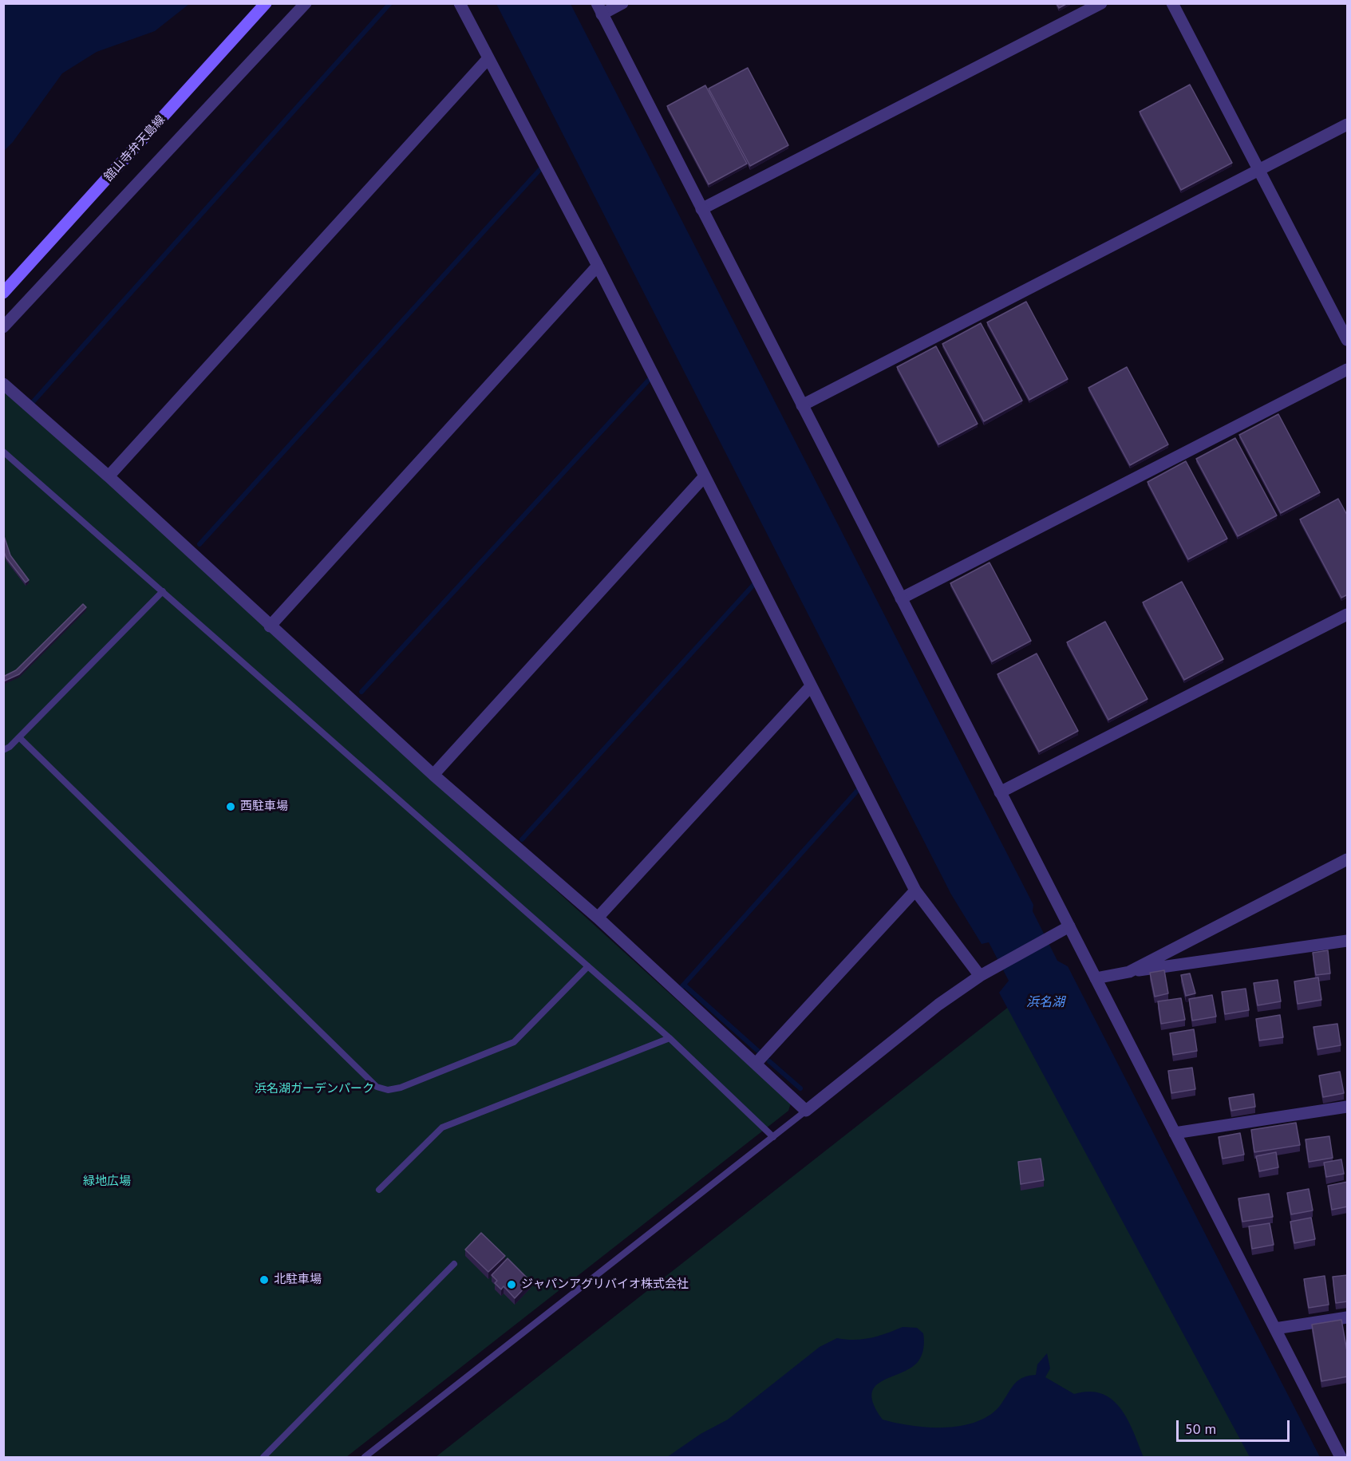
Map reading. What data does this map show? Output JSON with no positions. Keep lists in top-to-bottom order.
{
  "streets": {
    "main road": ["舘山寺弁天島線"]
  },
  "water": ["浜名湖"],
  "parks": ["浜名湖ガーデンパーク", "緑地広場"],
  "places": ["西駐車場", "北駐車場", "ジャパンアグリバイオ株式会社"],
  "scale_bar": "50 m"
}
